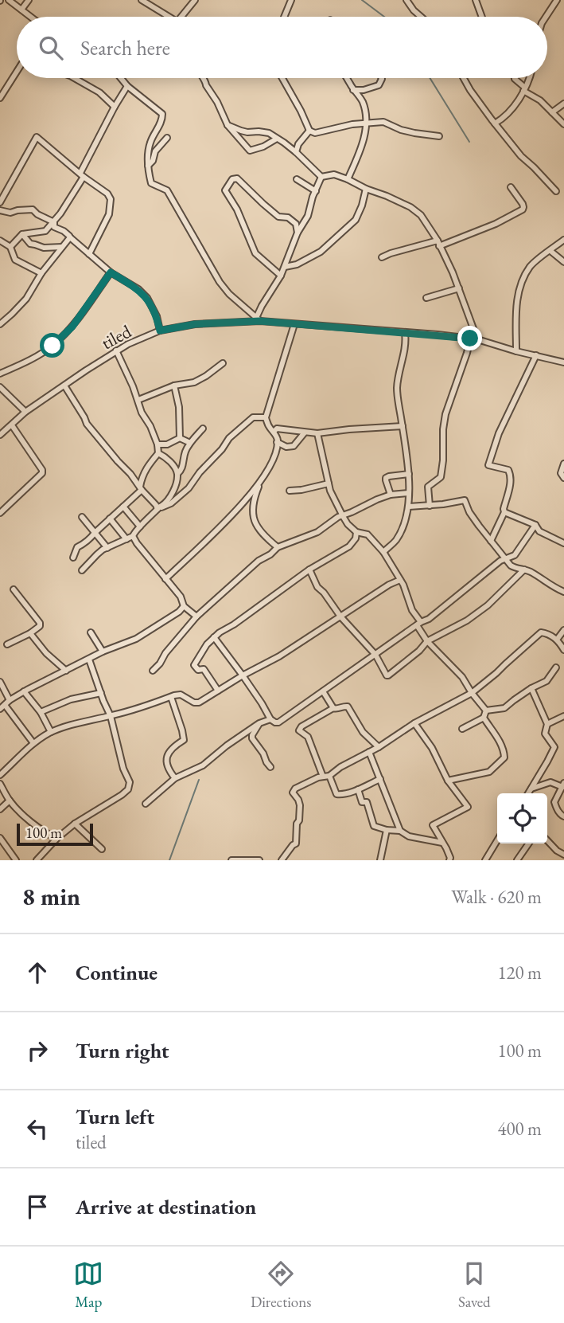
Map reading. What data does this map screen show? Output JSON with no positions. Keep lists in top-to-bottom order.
{
  "streets": {
    "street": ["tiled"]
  },
  "scale_bar": "100 m",
  "page": {
    "search": "Search here",
    "scale": "100 m",
    "heading": ["8 min", "Walk · 620 m"],
    "list": [
      ["Continue", "120 m"],
      ["Turn right", "100 m"],
      ["Turn left", "tiled", "400 m"],
      "Arrive at destination"
    ],
    "nav": ["Map", "Directions", "Saved"]
  }
}
